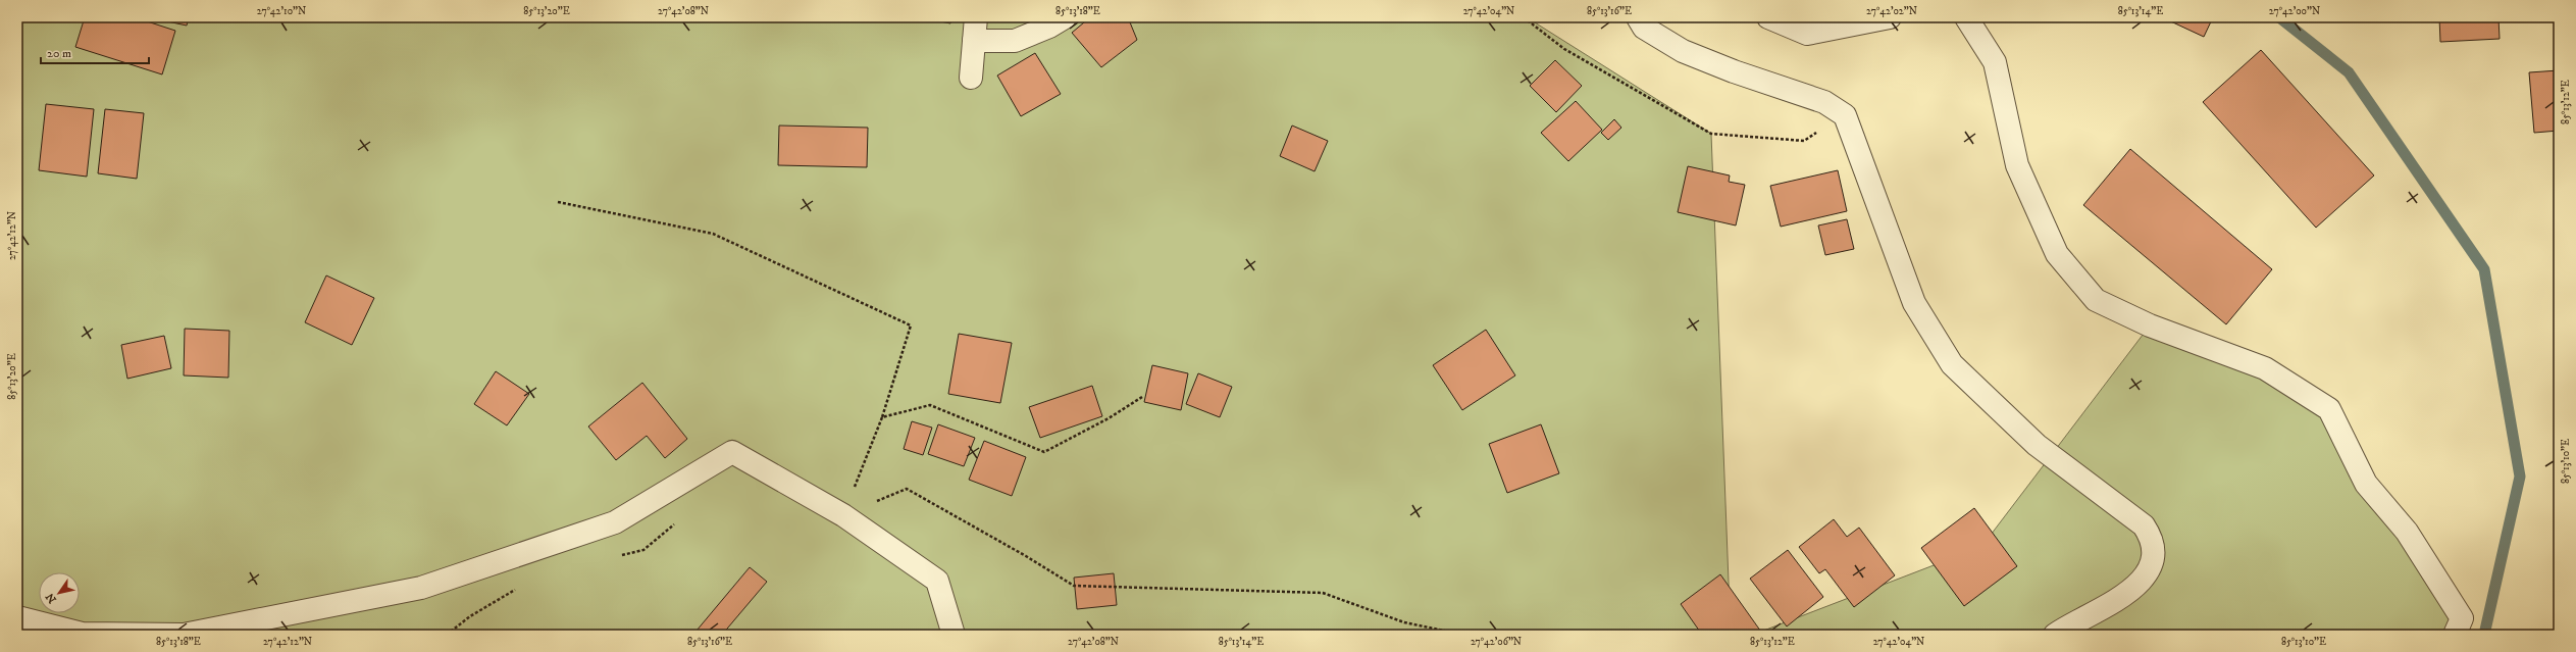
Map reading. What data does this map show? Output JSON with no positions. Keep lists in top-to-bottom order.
{
  "scale_bar": "20 m",
  "north": "bottom left",
  "coordinates": [
    "27°42'10\"N",
    "85°13'20\"E",
    "27°42'08\"N",
    "85°13'18\"E",
    "27°42'04\"N",
    "85°13'16\"E",
    "27°42'02\"N",
    "85°13'14\"E",
    "27°42'00\"N",
    "85°13'12\"E",
    "27°42'12\"N",
    "85°13'10\"E",
    "27°42'06\"N"
  ]
}
